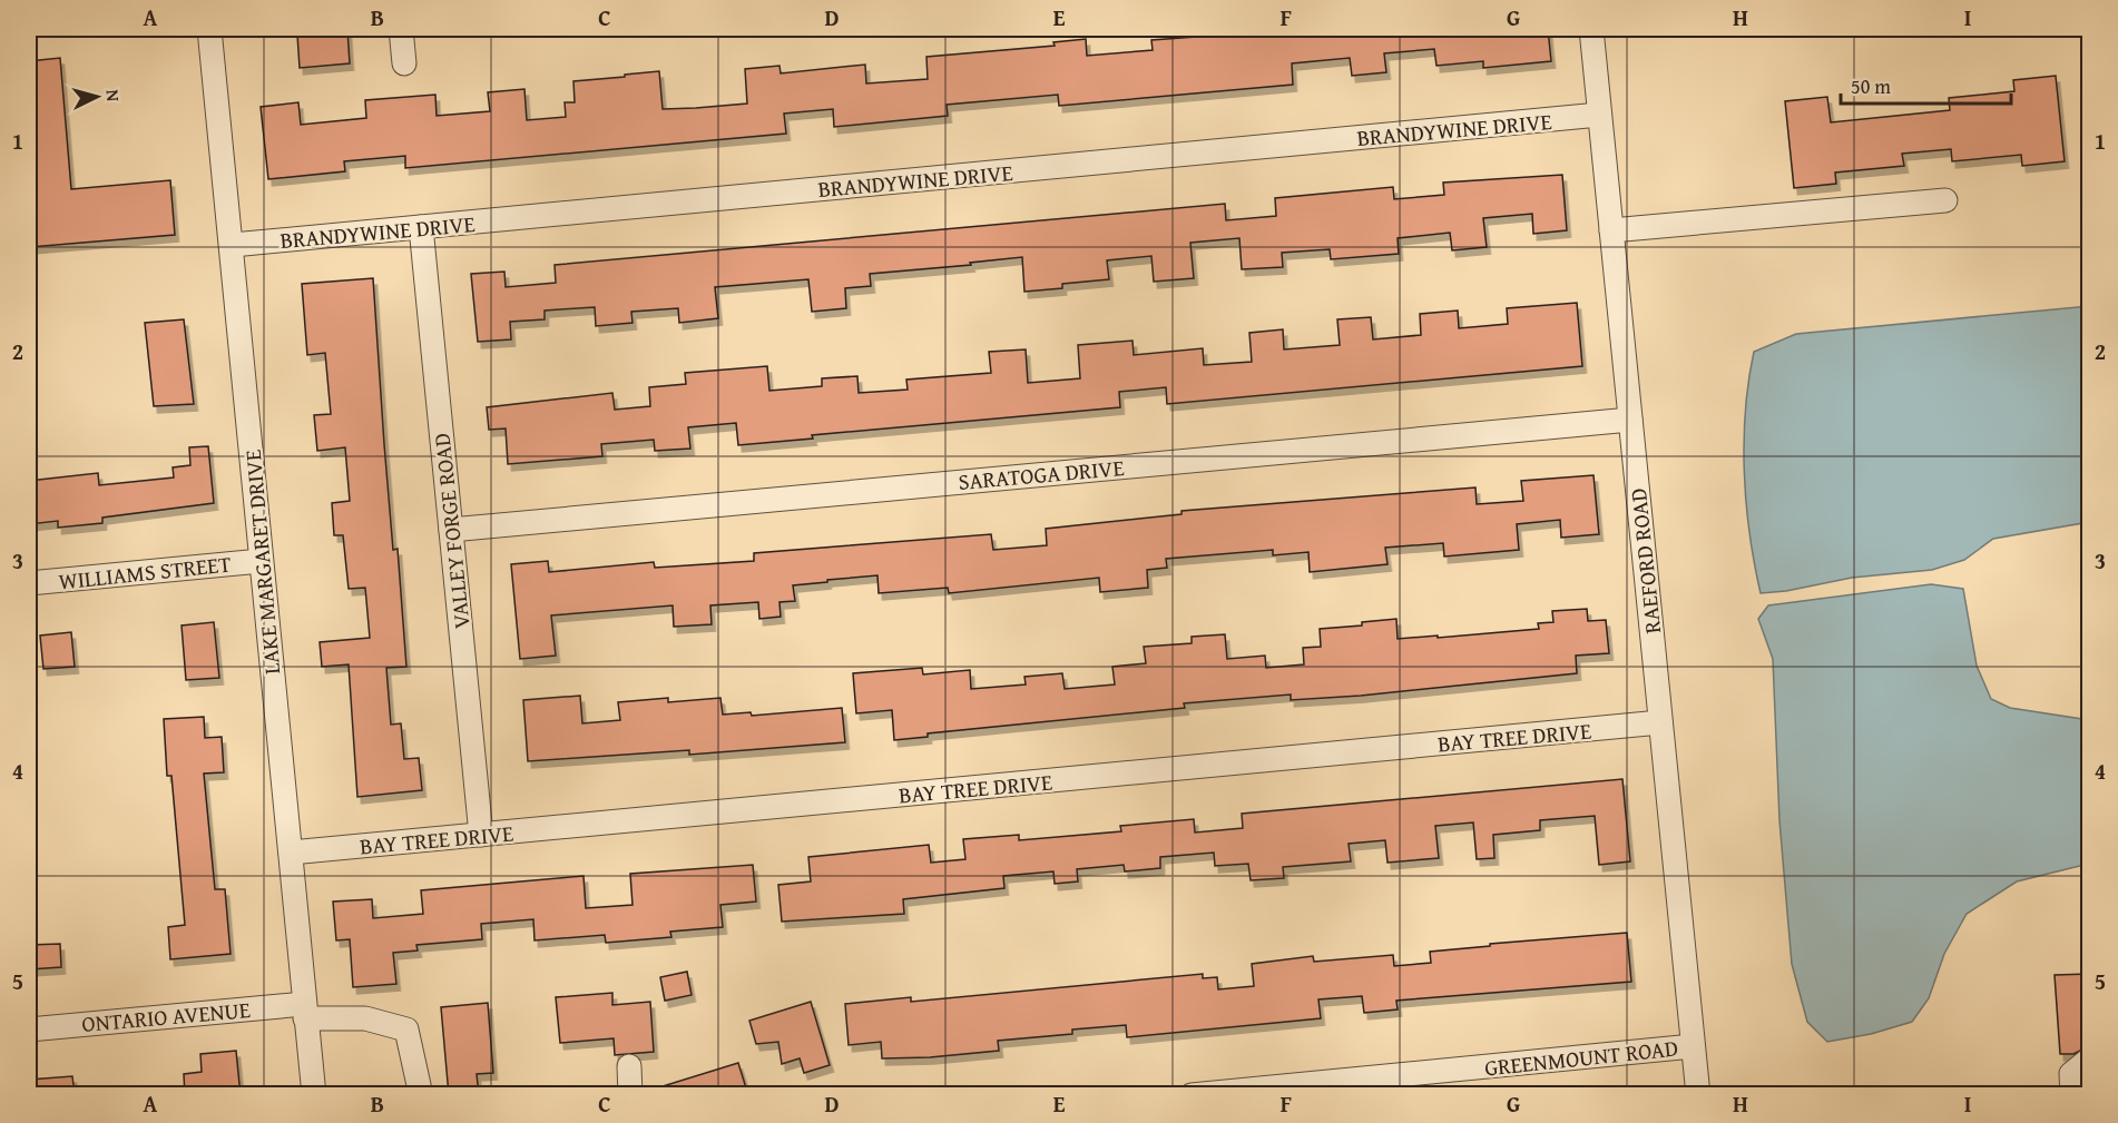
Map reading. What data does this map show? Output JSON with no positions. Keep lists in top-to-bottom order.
{
  "streets": {
    "street": [
      "BRANDYWINE DRIVE",
      "SARATOGA DRIVE",
      "VALLEY FORGE ROAD",
      "RAEFORD ROAD",
      "LAKE MARGARET DRIVE",
      "WILLIAMS STREET",
      "BAY TREE DRIVE",
      "ONTARIO AVENUE",
      "GREENMOUNT ROAD"
    ]
  },
  "crossings": [
    ["BRANDYWINE DRIVE", "VALLEY FORGE ROAD"],
    ["BRANDYWINE DRIVE", "RAEFORD ROAD"],
    ["BRANDYWINE DRIVE", "LAKE MARGARET DRIVE"],
    ["SARATOGA DRIVE", "VALLEY FORGE ROAD"],
    ["SARATOGA DRIVE", "RAEFORD ROAD"],
    ["VALLEY FORGE ROAD", "BAY TREE DRIVE"],
    ["RAEFORD ROAD", "BAY TREE DRIVE"],
    ["RAEFORD ROAD", "GREENMOUNT ROAD"],
    ["LAKE MARGARET DRIVE", "WILLIAMS STREET"],
    ["LAKE MARGARET DRIVE", "BAY TREE DRIVE"],
    ["LAKE MARGARET DRIVE", "ONTARIO AVENUE"]
  ],
  "scale_bar": "50 m",
  "north": "right",
  "grid": {
    "columns": [
      "A",
      "B",
      "C",
      "D",
      "E",
      "F",
      "G",
      "H",
      "I"
    ],
    "rows": [
      "1",
      "2",
      "3",
      "4",
      "5"
    ]
  }
}
